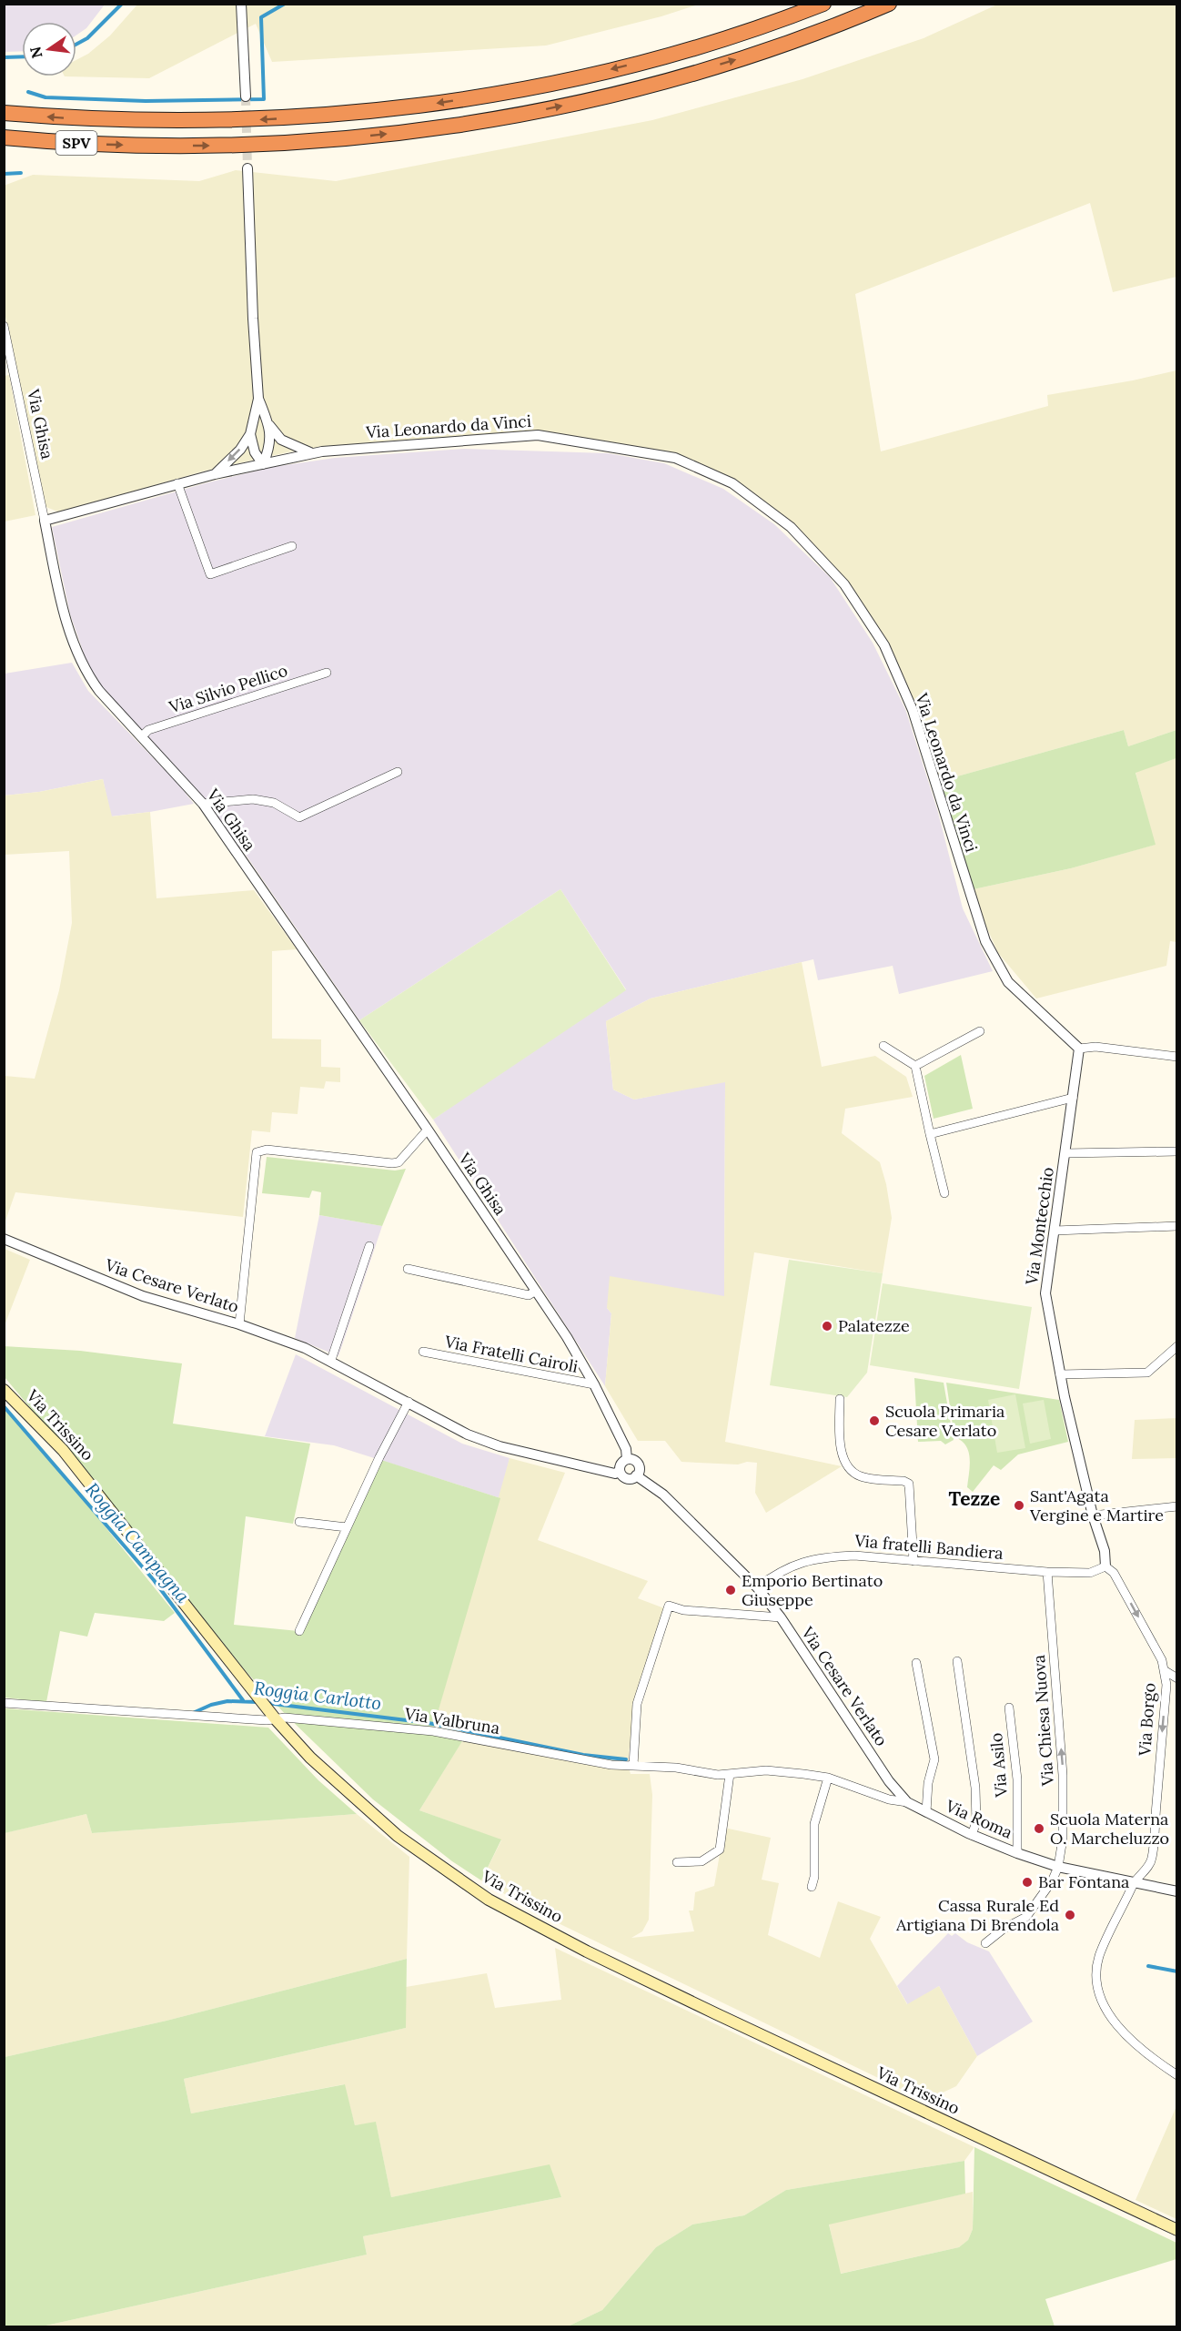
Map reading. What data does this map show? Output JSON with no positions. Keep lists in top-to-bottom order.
{
  "streets": {
    "highway": ["SPV"],
    "main road": ["Via Trissino"],
    "street": [
      "Via Ghisa",
      "Via Leonardo da Vinci",
      "Via Silvio Pellico",
      "Via Montecchio",
      "Via Cesare Verlato",
      "Via Fratelli Cairoli",
      "Via fratelli Bandiera",
      "Via Borgo",
      "Via Chiesa Nuova",
      "Via Valbruna",
      "Via Asilo",
      "Via Roma"
    ]
  },
  "crossings": [
    ["Via Ghisa", "Via Leonardo da Vinci"],
    ["Via Ghisa", "Via Silvio Pellico"],
    ["Via Ghisa", "Via Cesare Verlato"],
    ["Via Ghisa", "Via Fratelli Cairoli"],
    ["Via Leonardo da Vinci", "Via Montecchio"],
    ["Via Montecchio", "Via fratelli Bandiera"],
    ["Via Montecchio", "Via Borgo"],
    ["Via Cesare Verlato", "Via fratelli Bandiera"],
    ["Via Cesare Verlato", "Via Roma"],
    ["Via Trissino", "Via Valbruna"],
    ["Via fratelli Bandiera", "Via Borgo"],
    ["Via fratelli Bandiera", "Via Chiesa Nuova"],
    ["Via Borgo", "Via Roma"],
    ["Via Chiesa Nuova", "Via Roma"],
    ["Via Valbruna", "Via Roma"],
    ["Via Asilo", "Via Roma"]
  ],
  "one_way": ["Via Borgo", "Via Chiesa Nuova"],
  "districts": ["Tezze"],
  "water": ["Roggia Campagna", "Roggia Carlotto"],
  "places": [
    "Palatezze",
    "Scuola Primaria Cesare Verlato",
    "Sant'Agata Vergine e Martire",
    "Emporio Bertinato Giuseppe",
    "Scuola Materna O. Marcheluzzo",
    "Bar Fontana",
    "Cassa Rurale Ed Artigiana Di Brendola"
  ],
  "north": "left"
}
